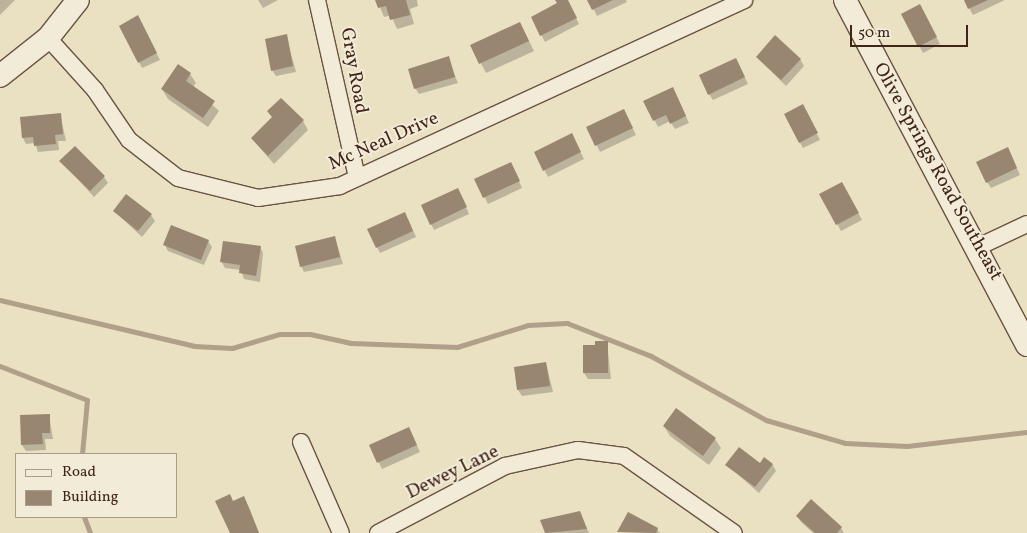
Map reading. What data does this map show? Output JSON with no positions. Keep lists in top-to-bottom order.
{
  "streets": {
    "street": [
      "Gray Road",
      "Mc Neal Drive",
      "Olive Springs Road Southeast",
      "Dewey Lane"
    ]
  },
  "crossings": [
    ["Gray Road", "Mc Neal Drive"]
  ],
  "legend": ["Road", "Building"],
  "scale_bar": "50 m"
}
